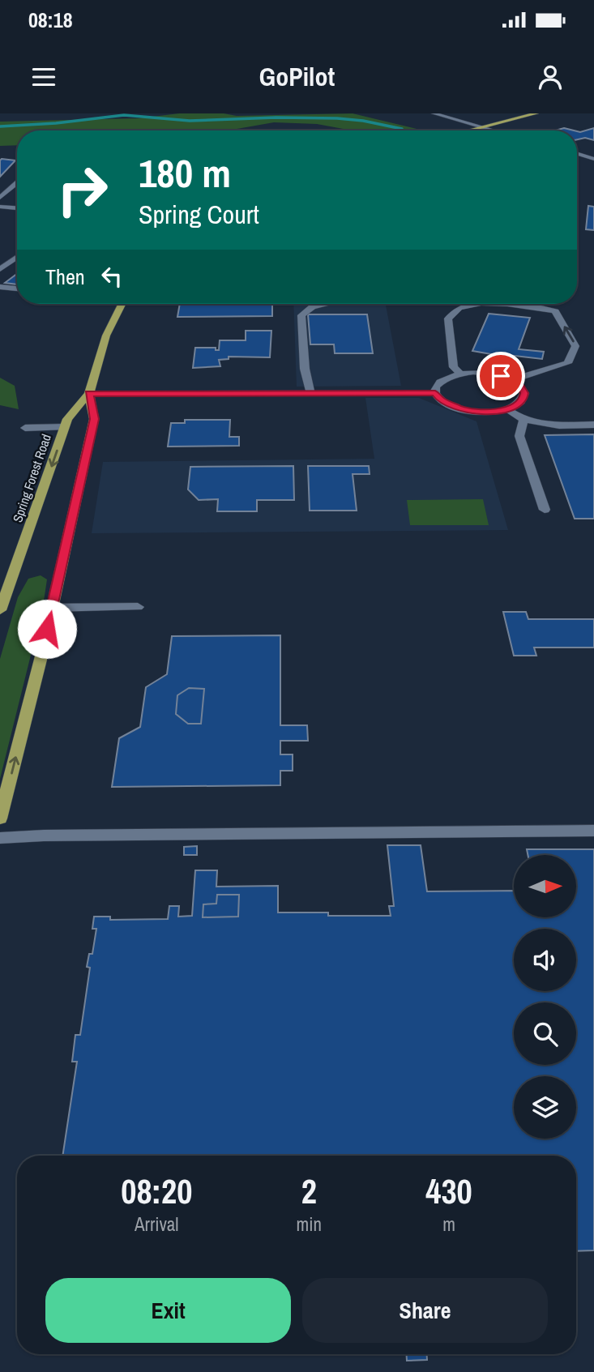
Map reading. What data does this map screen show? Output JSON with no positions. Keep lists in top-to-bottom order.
{
  "streets": {
    "main road": ["Spring Forest Road"]
  },
  "north": "right",
  "page": {
    "status": "08:18",
    "header": "GoPilot",
    "turn": ["180 m", "Spring Court"],
    "then": "Then",
    "eta": [
      "08:20",
      "Arrival",
      "2",
      "min",
      "430",
      "m"
    ],
    "buttons": ["Exit", "Share"]
  }
}
